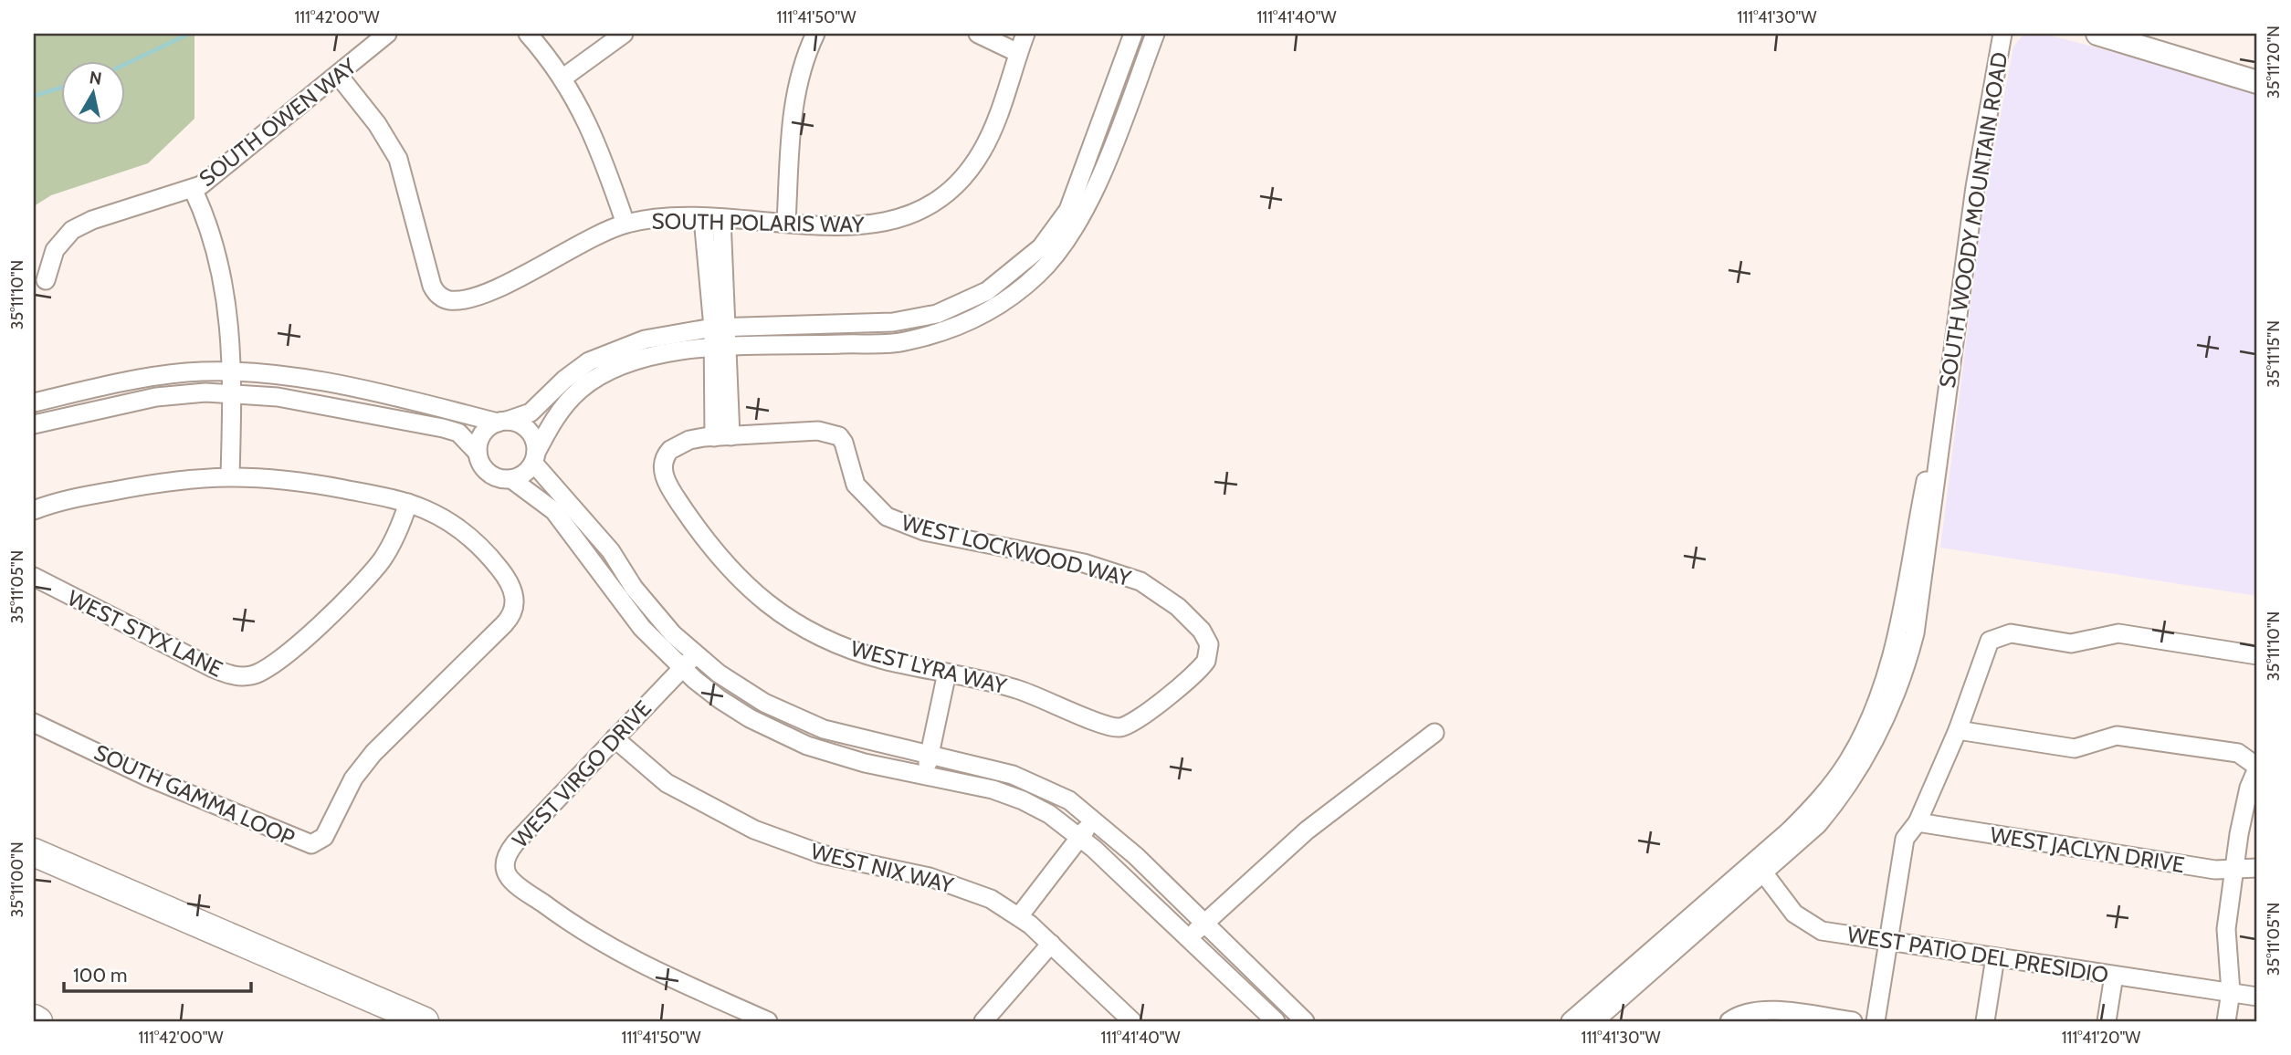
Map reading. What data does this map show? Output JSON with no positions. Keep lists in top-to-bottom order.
{
  "streets": {
    "street": [
      "SOUTH OWEN WAY",
      "SOUTH WOODY MOUNTAIN ROAD",
      "SOUTH POLARIS WAY",
      "WEST LOCKWOOD WAY",
      "WEST STYX LANE",
      "WEST LYRA WAY",
      "WEST VIRGO DRIVE",
      "SOUTH GAMMA LOOP",
      "WEST JACLYN DRIVE",
      "WEST NIX WAY",
      "WEST PATIO DEL PRESIDIO"
    ]
  },
  "crossings": [
    ["SOUTH OWEN WAY", "SOUTH POLARIS WAY"],
    ["SOUTH WOODY MOUNTAIN ROAD", "WEST PATIO DEL PRESIDIO"],
    ["WEST LOCKWOOD WAY", "WEST LYRA WAY"],
    ["WEST STYX LANE", "SOUTH GAMMA LOOP"],
    ["WEST VIRGO DRIVE", "WEST NIX WAY"]
  ],
  "scale_bar": "100 m",
  "north": "top",
  "coordinates": [
    "111°42'00\"W",
    "111°41'50\"W",
    "111°41'40\"W",
    "111°41'30\"W",
    "35°11'20\"N",
    "35°11'10\"N",
    "35°11'15\"N",
    "35°11'05\"N",
    "35°11'00\"N",
    "111°41'20\"W"
  ]
}
